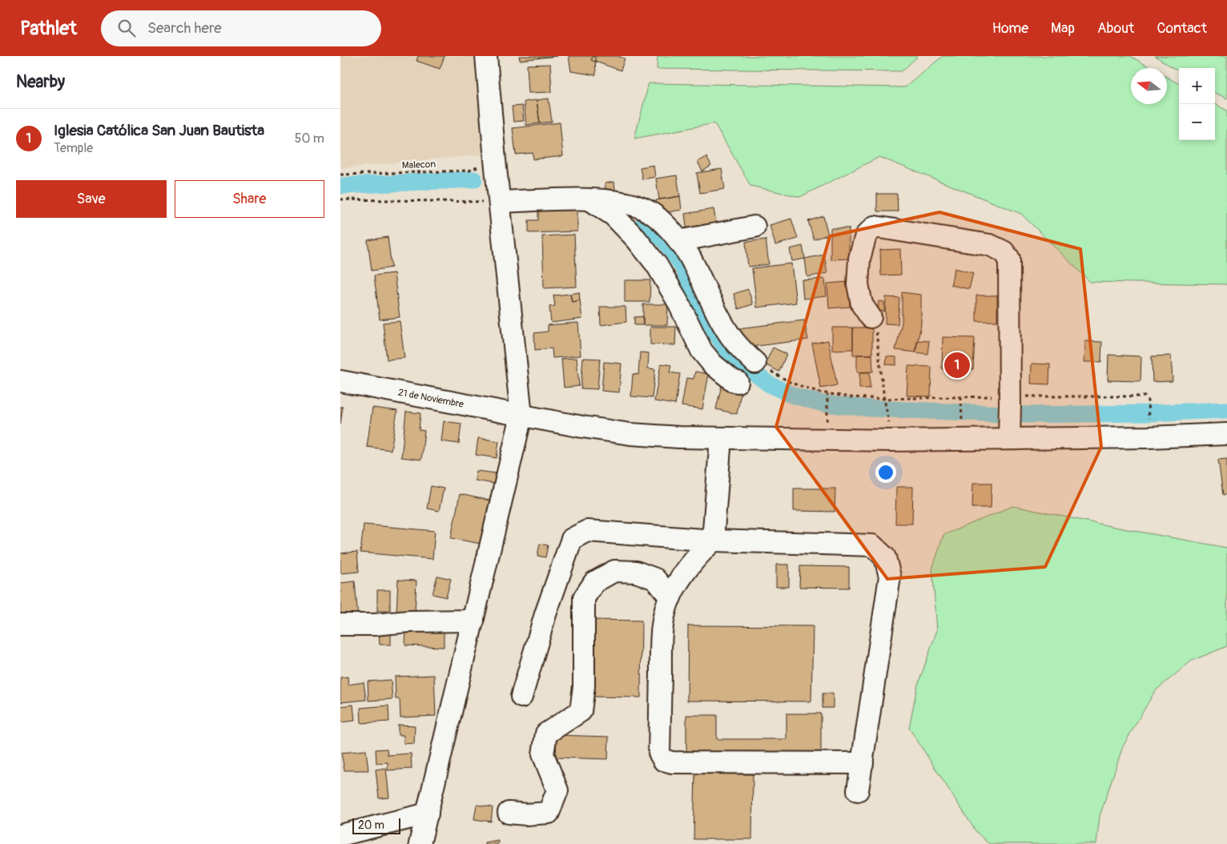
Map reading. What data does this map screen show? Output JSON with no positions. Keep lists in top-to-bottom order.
{
  "streets": {
    "street": ["21 de Noviembre"],
    "path": ["Malecon"]
  },
  "scale_bar": "20 m",
  "north": "left",
  "page": {
    "header": "Pathlet",
    "search": "Search here",
    "nav": [
      "Home",
      "Map",
      "About",
      "Contact"
    ],
    "heading": "Nearby",
    "map_buttons": ["+", "−"],
    "list": [
      {
        "mark": "1",
        "name": "Iglesia Católica San Juan Bautista",
        "note": "Temple",
        "value": "50 m"
      }
    ],
    "buttons": ["Save", "Share"],
    "pins": "1",
    "scale": "20 m"
  }
}
